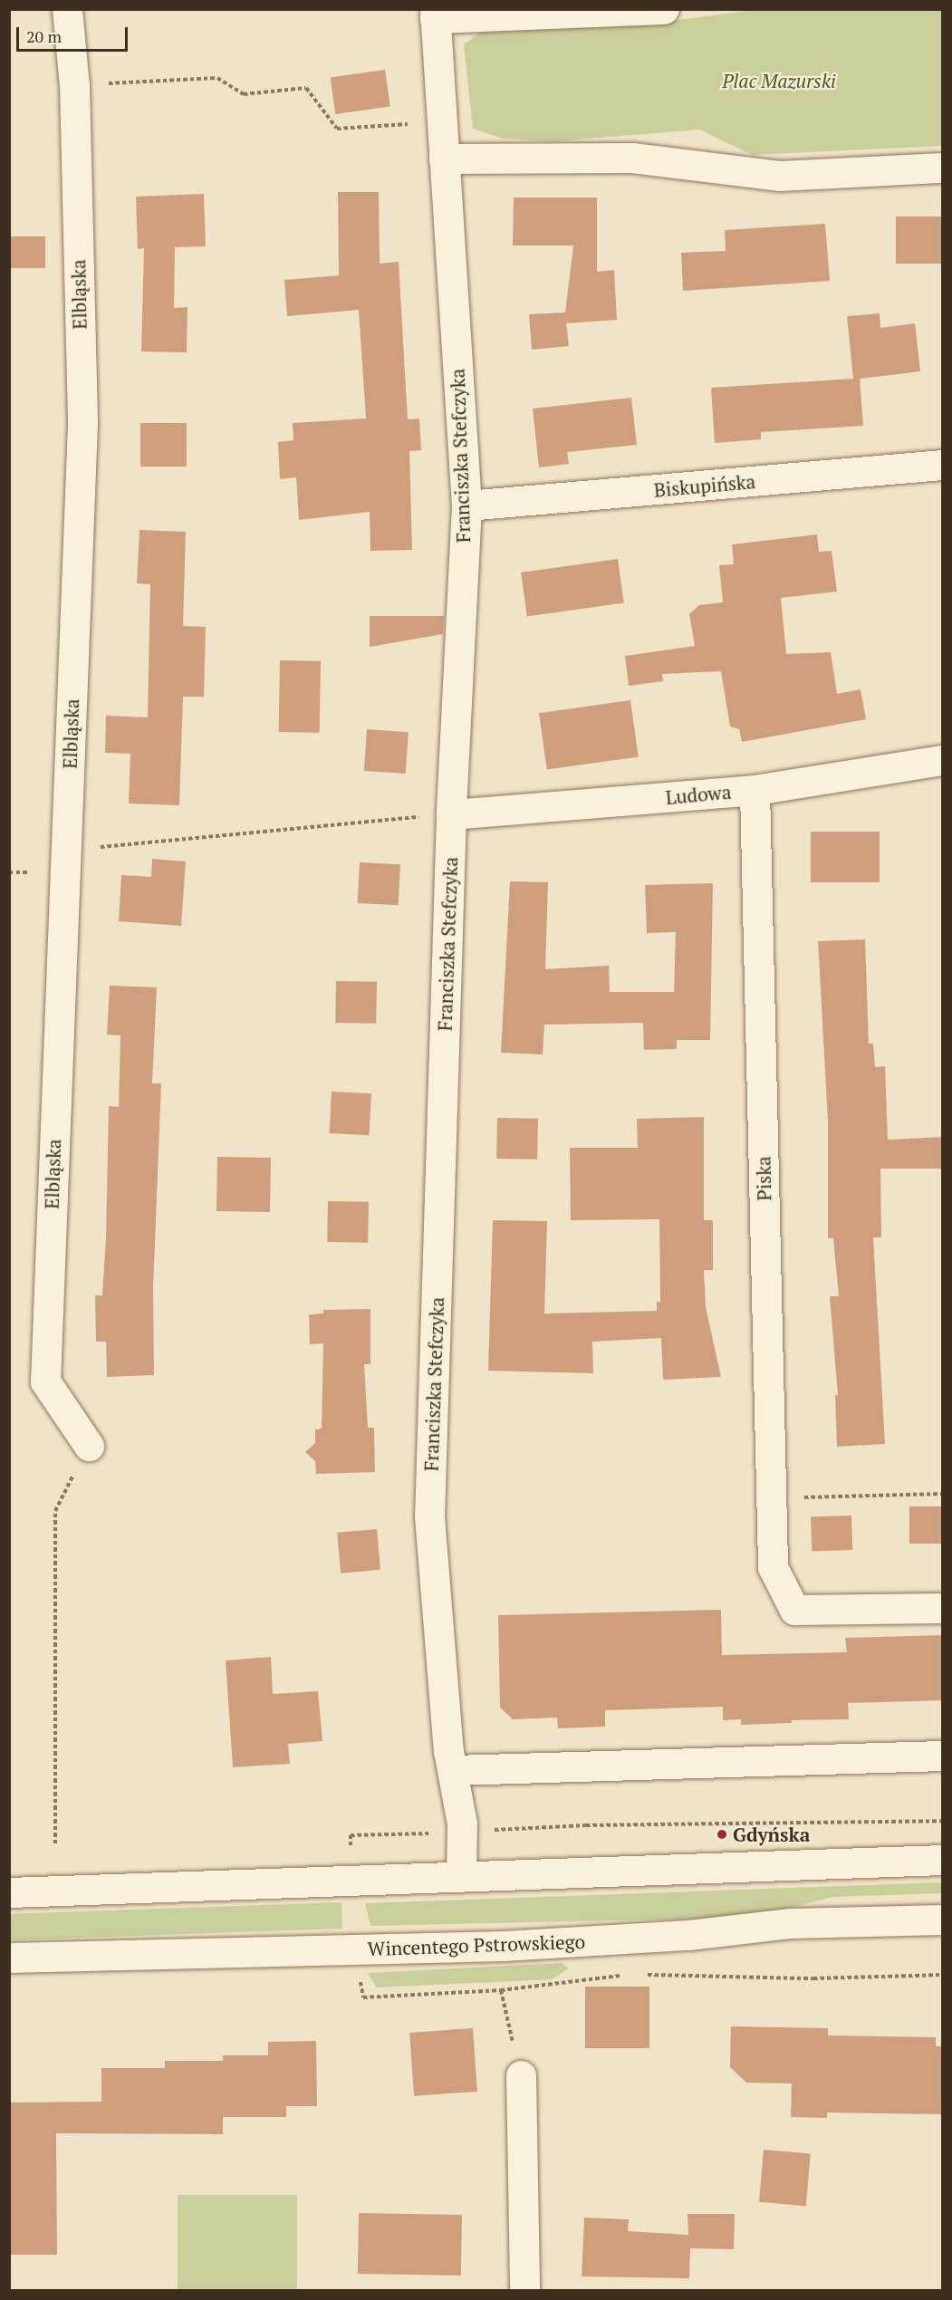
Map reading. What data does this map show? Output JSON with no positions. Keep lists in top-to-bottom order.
{
  "streets": {
    "street": [
      "Elbląska",
      "Franciszka Stefczyka",
      "Biskupińska",
      "Ludowa",
      "Piska",
      "Wincentego Pstrowskiego"
    ]
  },
  "crossings": [
    ["Franciszka Stefczyka", "Biskupińska"],
    ["Franciszka Stefczyka", "Ludowa"],
    ["Ludowa", "Piska"]
  ],
  "parks": ["Plac Mazurski"],
  "places": ["Gdyńska"],
  "scale_bar": "20 m"
}
